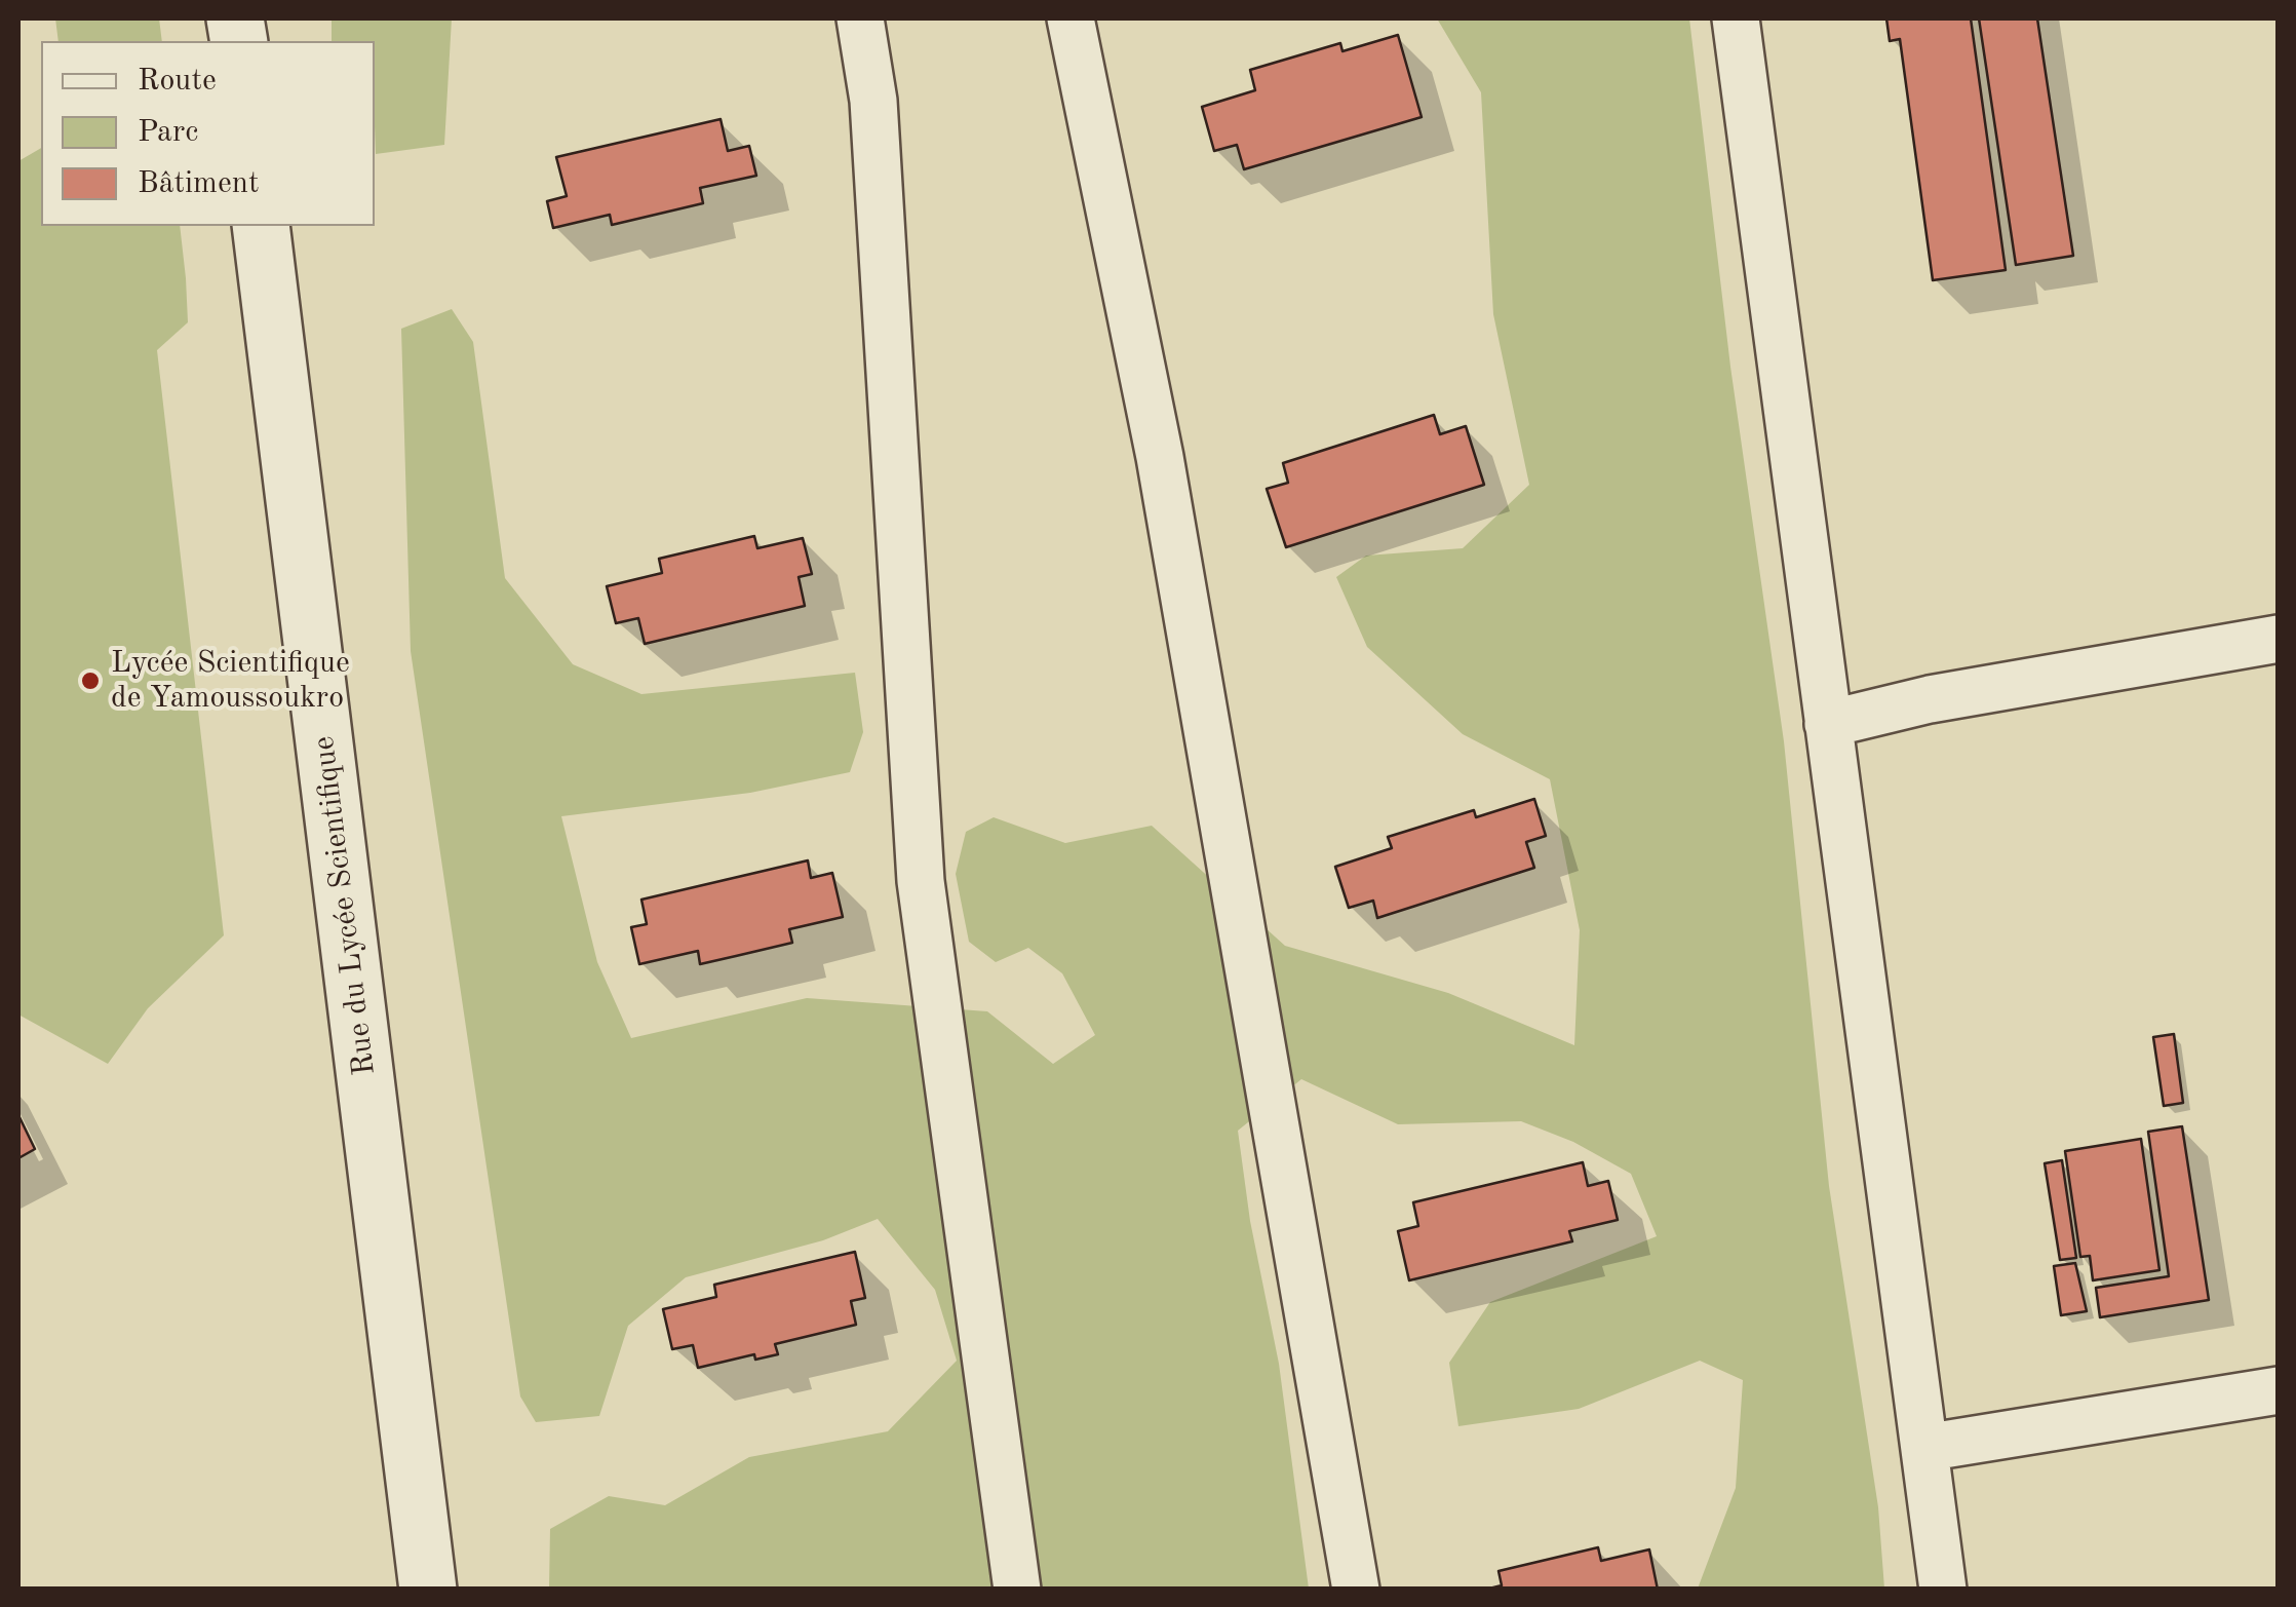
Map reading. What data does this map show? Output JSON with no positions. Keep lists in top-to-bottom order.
{
  "streets": {
    "street": ["Rue du Lycée Scientifique"]
  },
  "places": ["Lycée Scientifique de Yamoussoukro"],
  "legend": ["Route", "Parc", "Bâtiment"]
}
